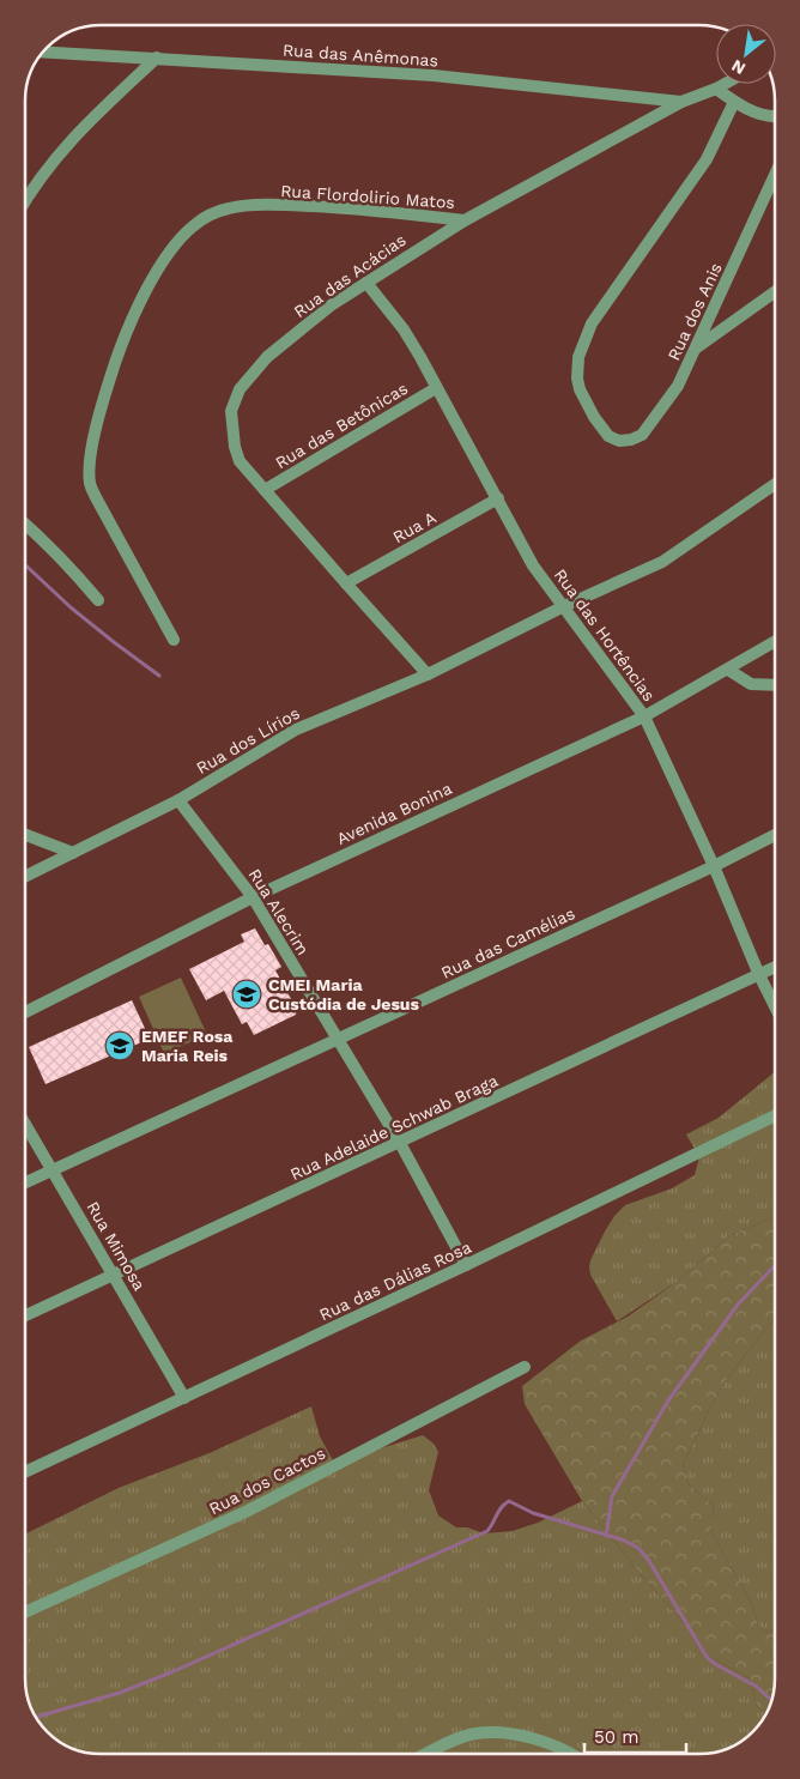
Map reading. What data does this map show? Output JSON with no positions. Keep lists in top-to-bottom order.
{
  "streets": {
    "street": [
      "Rua das Anêmonas",
      "Rua Flordolirio Matos",
      "Rua das Acácias",
      "Rua dos Anis",
      "Rua das Betônicas",
      "Rua A",
      "Rua das Hortências",
      "Rua dos Lírios",
      "Avenida Bonina",
      "Rua Alecrim",
      "Rua das Camélias",
      "Rua Adelaide Schwab Braga",
      "Rua Mimosa",
      "Rua das Dálias Rosa",
      "Rua dos Cactos"
    ]
  },
  "crossings": [
    ["Rua das Anêmonas", "Rua das Acácias"],
    ["Rua Flordolirio Matos", "Rua das Acácias"],
    ["Rua das Acácias", "Rua das Betônicas"],
    ["Rua das Acácias", "Rua A"],
    ["Rua das Acácias", "Rua das Hortências"],
    ["Rua das Acácias", "Rua dos Lírios"],
    ["Rua das Betônicas", "Rua das Hortências"],
    ["Rua A", "Rua das Hortências"],
    ["Rua das Hortências", "Rua dos Lírios"],
    ["Rua das Hortências", "Avenida Bonina"],
    ["Rua das Hortências", "Rua das Camélias"],
    ["Rua das Hortências", "Rua Adelaide Schwab Braga"],
    ["Rua dos Lírios", "Rua Alecrim"],
    ["Avenida Bonina", "Rua Alecrim"],
    ["Rua Alecrim", "Rua das Camélias"],
    ["Rua Alecrim", "Rua Adelaide Schwab Braga"],
    ["Rua Alecrim", "Rua das Dálias Rosa"],
    ["Rua das Camélias", "Rua Mimosa"],
    ["Rua Adelaide Schwab Braga", "Rua Mimosa"],
    ["Rua Mimosa", "Rua das Dálias Rosa"]
  ],
  "places": {
    "school or university": ["CMEI Maria Custódia de Jesus", "EMEF Rosa Maria Reis"]
  },
  "scale_bar": "50 m",
  "north": "bottom left"
}
